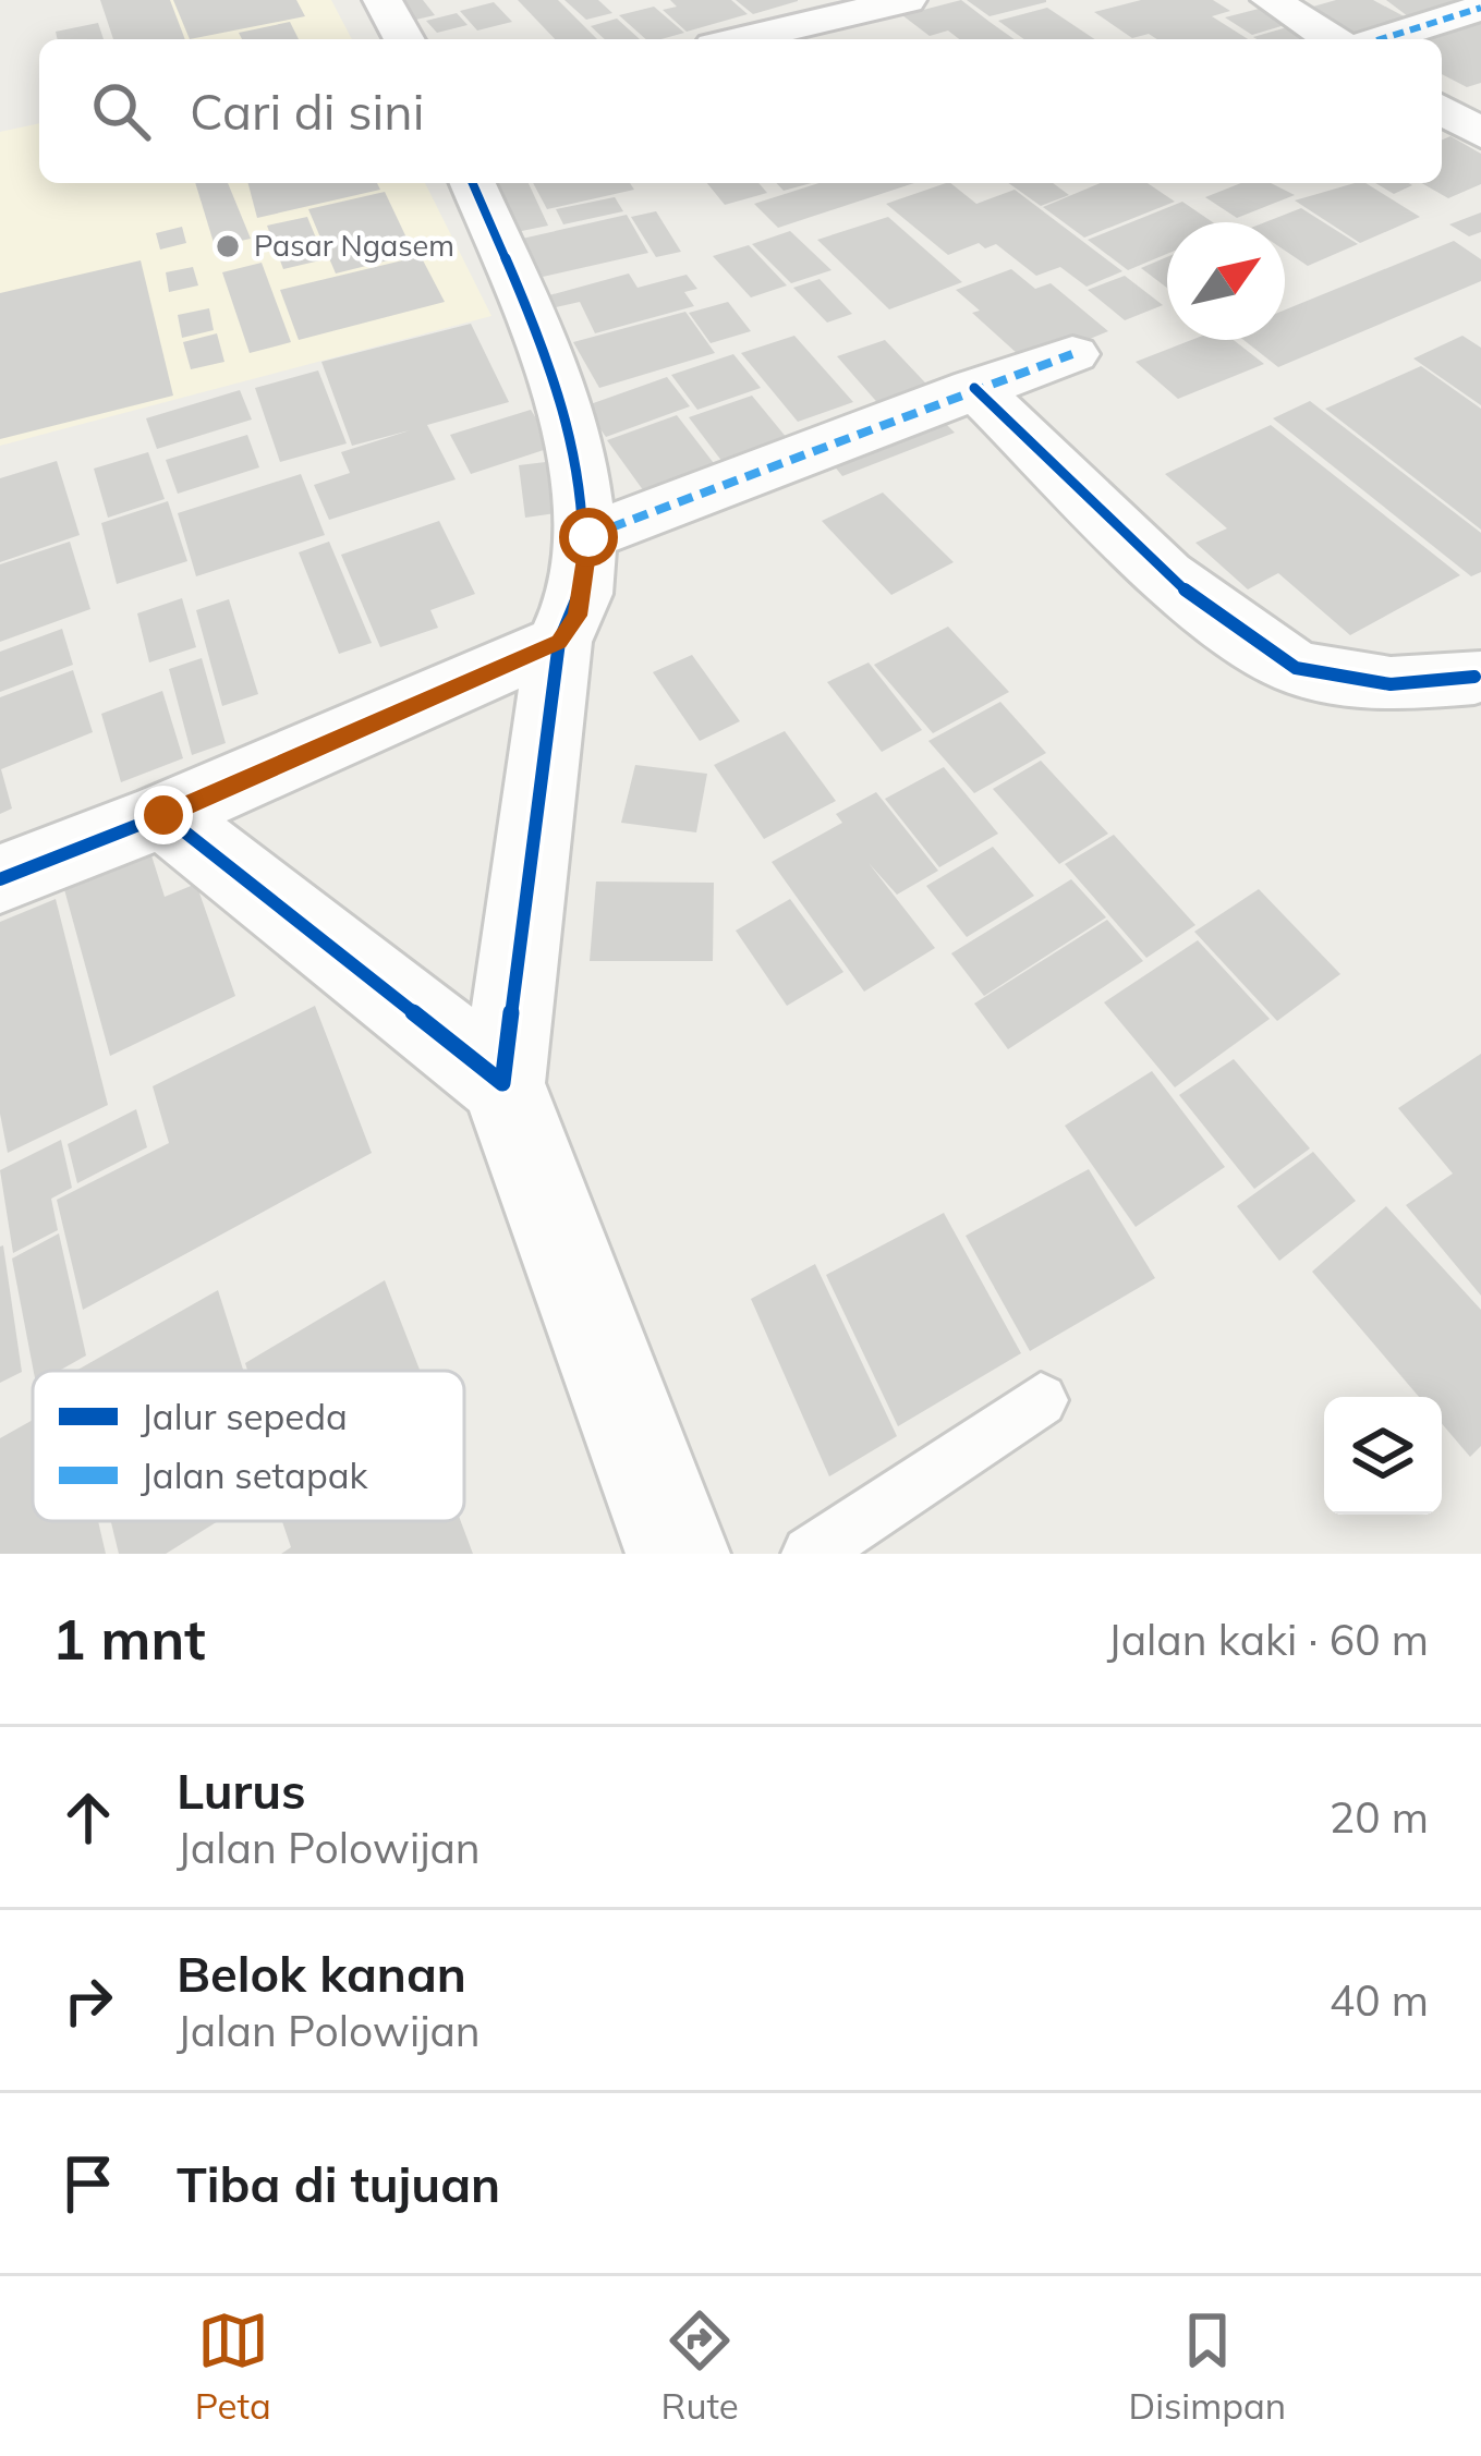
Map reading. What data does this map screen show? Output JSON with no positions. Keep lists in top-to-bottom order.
{
  "places": ["Pasar Ngasem"],
  "legend": ["Jalur sepeda", "Jalan setapak"],
  "north": "top right",
  "page": {
    "search": "Cari di sini",
    "heading": ["1 mnt", "Jalan kaki · 60 m"],
    "list": [
      ["Lurus", "Jalan Polowijan", "20 m"],
      ["Belok kanan", "Jalan Polowijan", "40 m"],
      "Tiba di tujuan"
    ],
    "nav": ["Peta", "Rute", "Disimpan"]
  }
}
